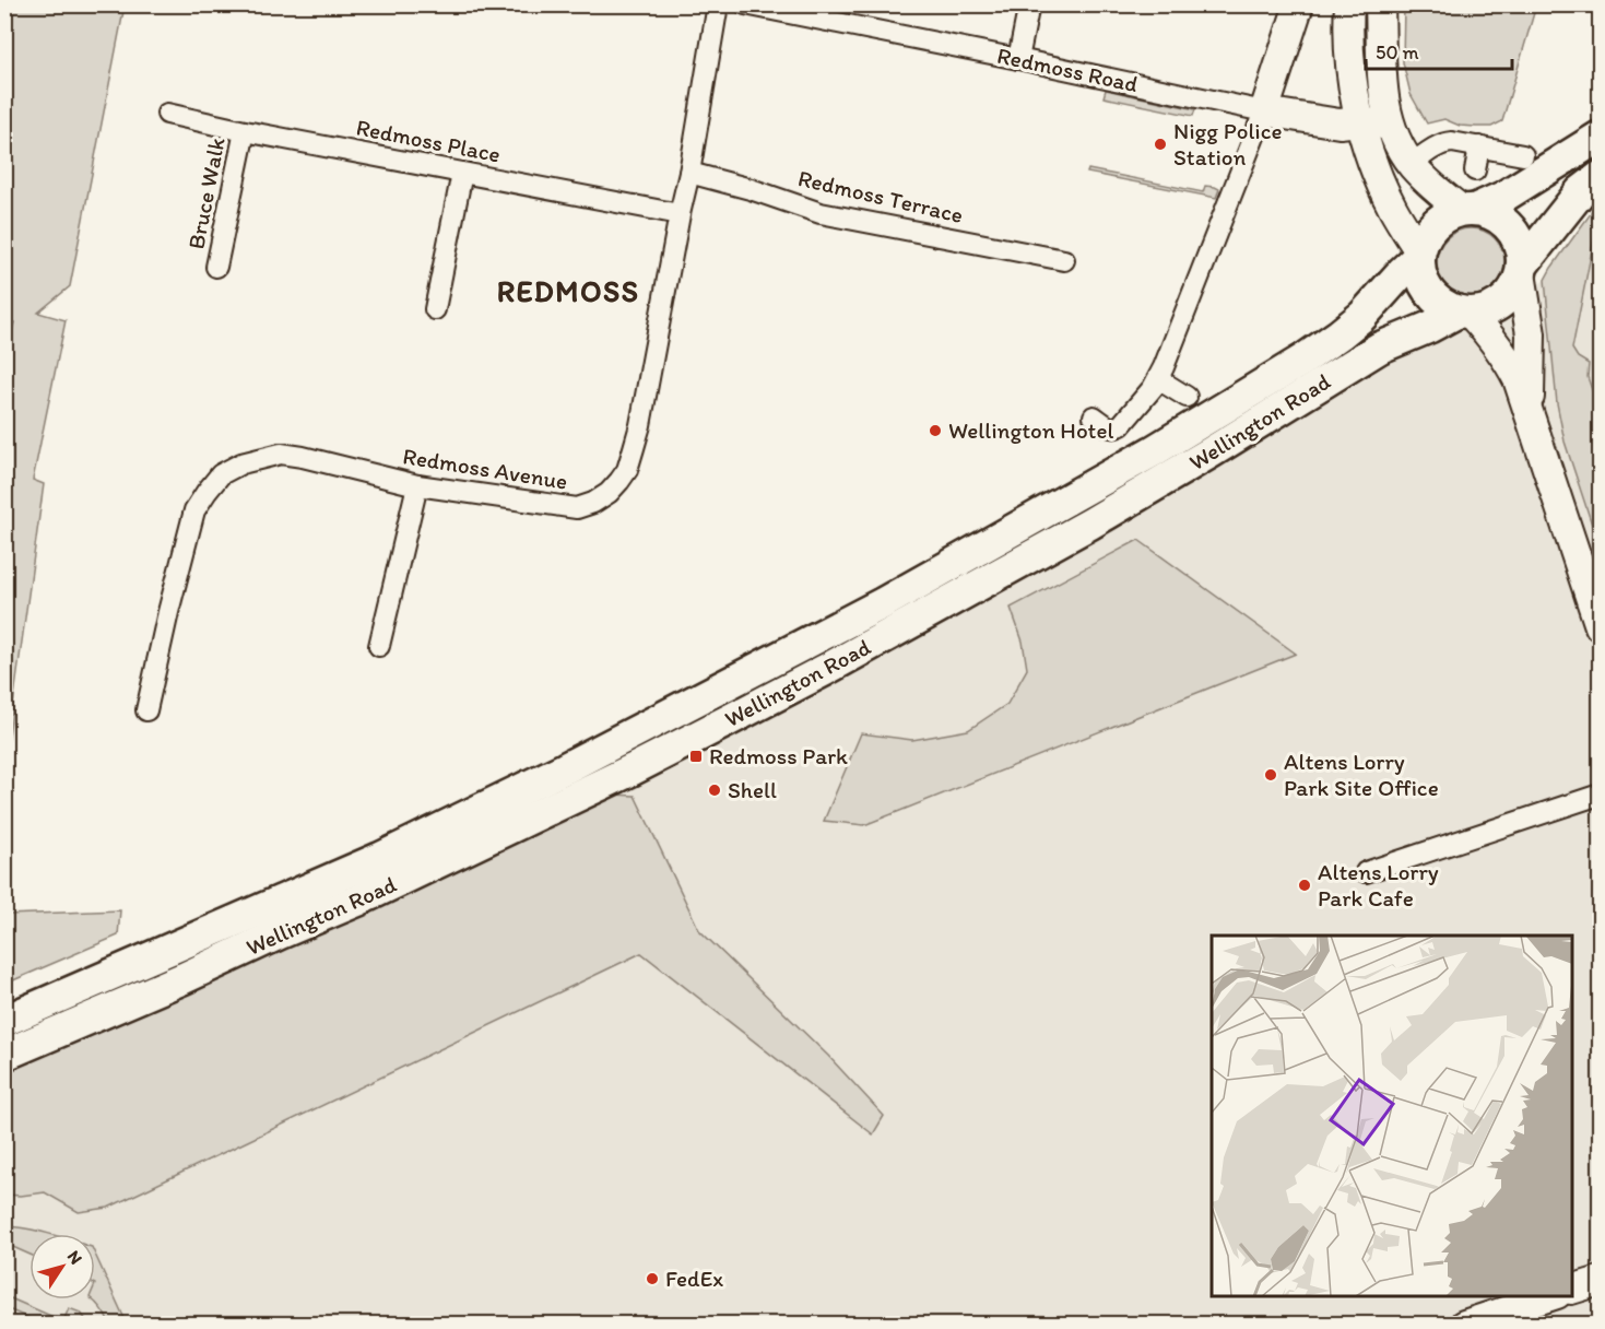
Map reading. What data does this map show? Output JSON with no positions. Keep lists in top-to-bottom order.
{
  "streets": {
    "main road": ["Redmoss Road", "Wellington Road"],
    "street": [
      "Redmoss Place",
      "Bruce Walk",
      "Redmoss Terrace",
      "Redmoss Avenue"
    ]
  },
  "crossings": [
    ["Redmoss Place", "Bruce Walk"],
    ["Redmoss Place", "Redmoss Avenue"],
    ["Redmoss Terrace", "Redmoss Avenue"]
  ],
  "districts": ["REDMOSS"],
  "places": {
    "other": [
      "Nigg Police Station",
      "Wellington Hotel",
      "Altens Lorry Park Site Office",
      "Shell",
      "Altens Lorry Park Cafe",
      "FedEx"
    ],
    "transit": ["Redmoss Park"]
  },
  "scale_bar": "50 m",
  "north": "top right"
}
